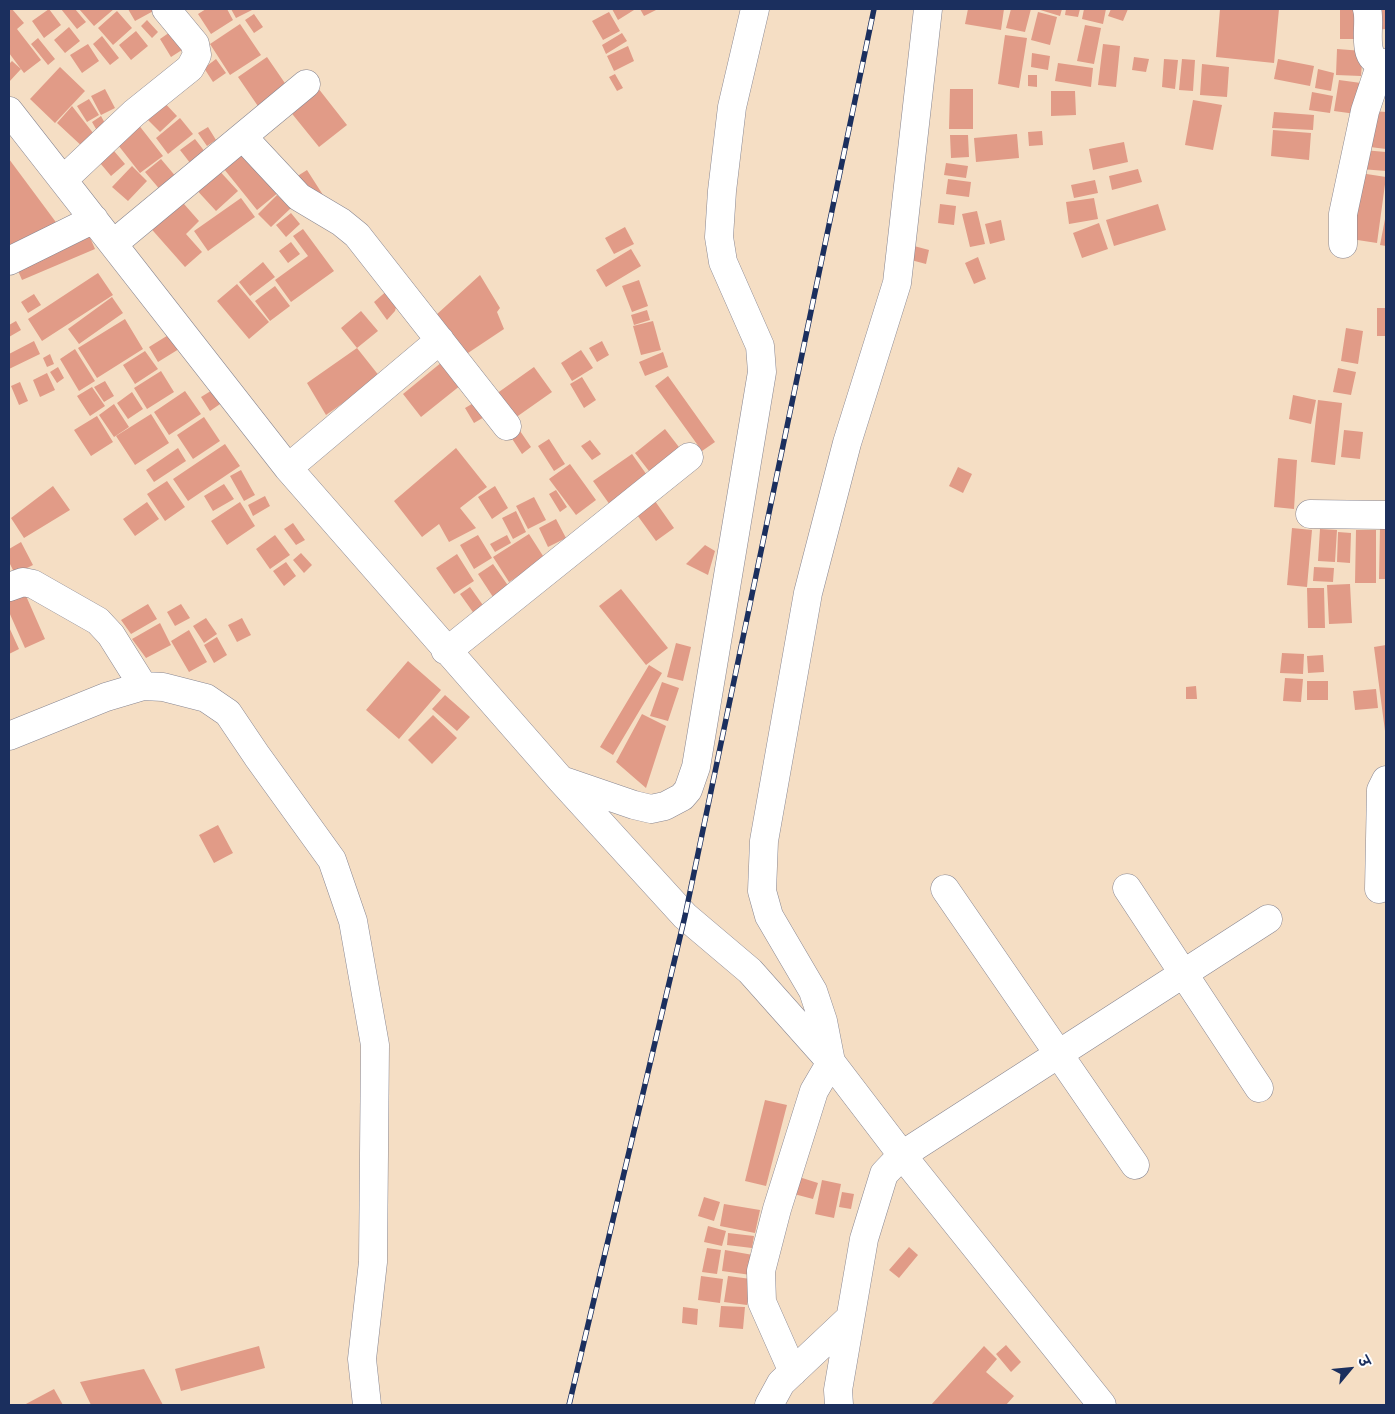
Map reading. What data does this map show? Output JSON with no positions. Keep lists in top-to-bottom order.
{
  "north": "top right"
}
